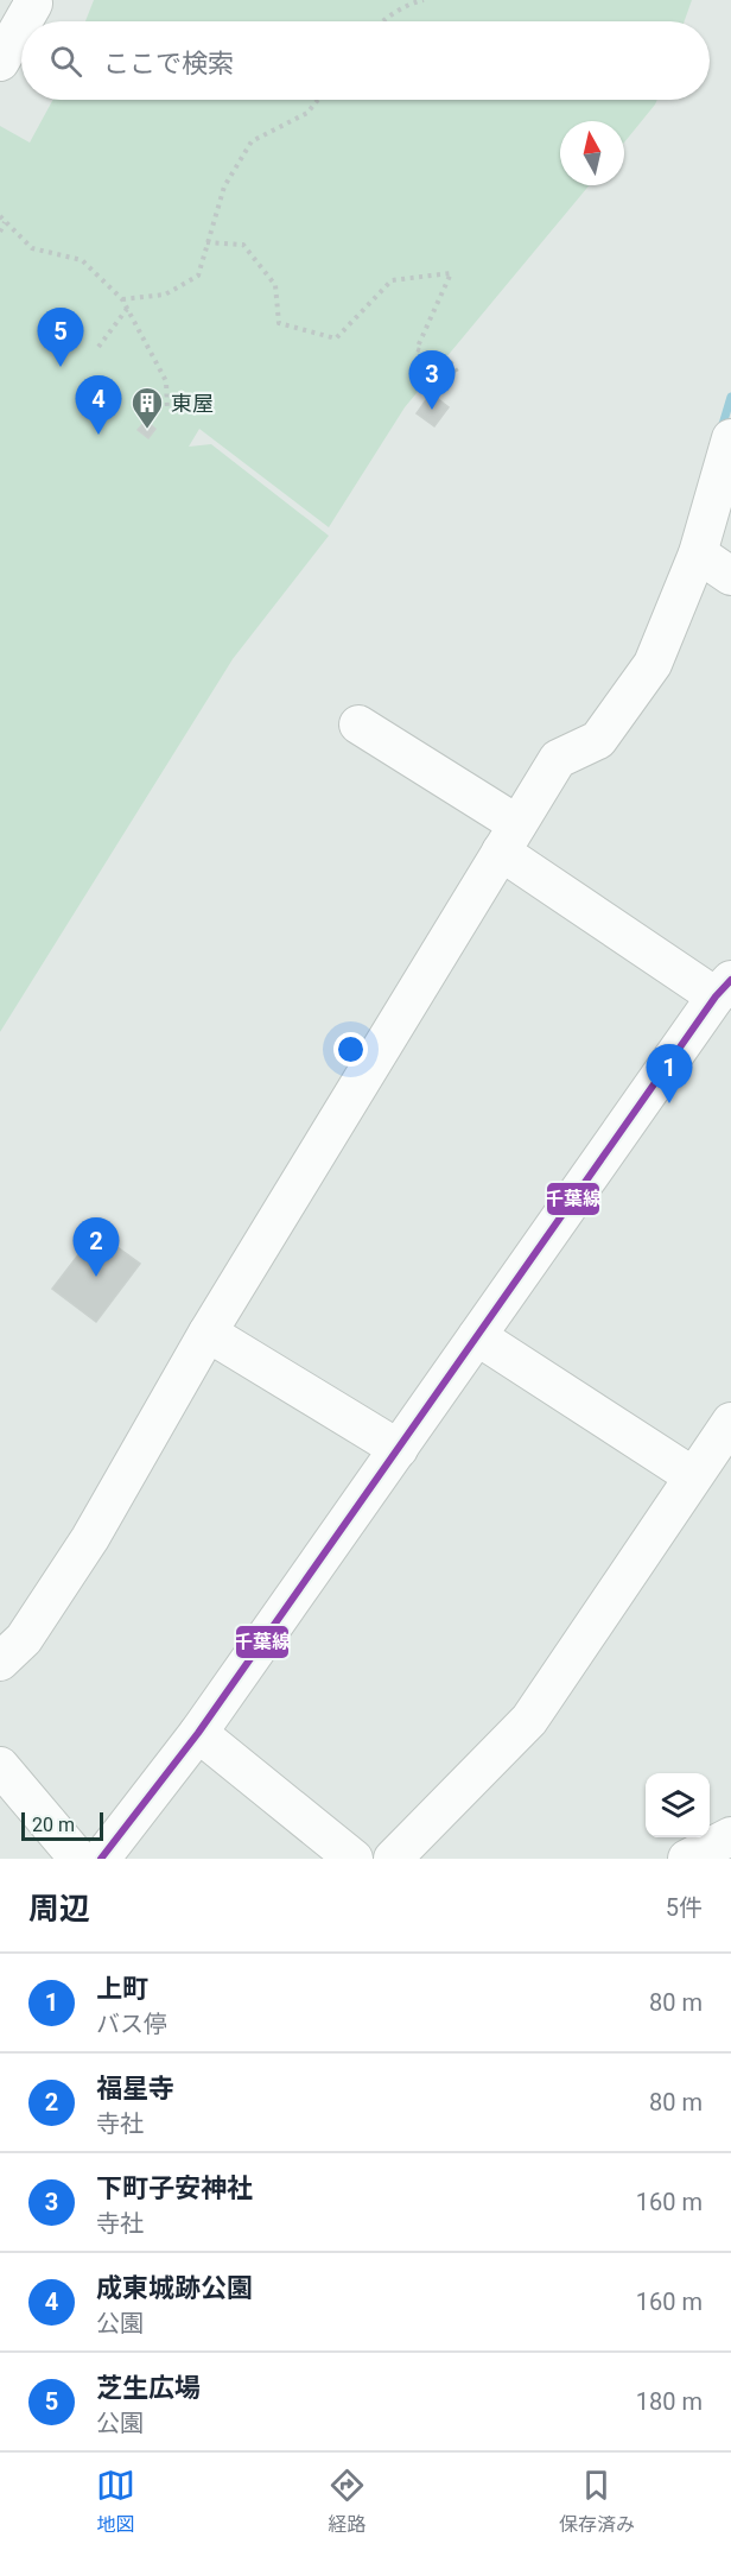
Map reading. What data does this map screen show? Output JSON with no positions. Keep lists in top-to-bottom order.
{
  "places": {
    "building": ["東屋"]
  },
  "lines": ["transit line 千葉線"],
  "scale_bar": "20 m",
  "north": "top",
  "page": {
    "search": "ここで検索",
    "pins": [
      "5",
      "3",
      "4",
      "1",
      "2"
    ],
    "scale": "20 m",
    "heading": ["周辺", "5件"],
    "list": [
      {
        "mark": "1",
        "name": "上町",
        "note": "バス停",
        "value": "80 m"
      },
      {
        "mark": "2",
        "name": "福星寺",
        "note": "寺社",
        "value": "80 m"
      },
      {
        "mark": "3",
        "name": "下町子安神社",
        "note": "寺社",
        "value": "160 m"
      },
      {
        "mark": "4",
        "name": "成東城跡公園",
        "note": "公園",
        "value": "160 m"
      },
      {
        "mark": "5",
        "name": "芝生広場",
        "note": "公園",
        "value": "180 m"
      }
    ],
    "nav": ["地図", "経路", "保存済み"]
  }
}
